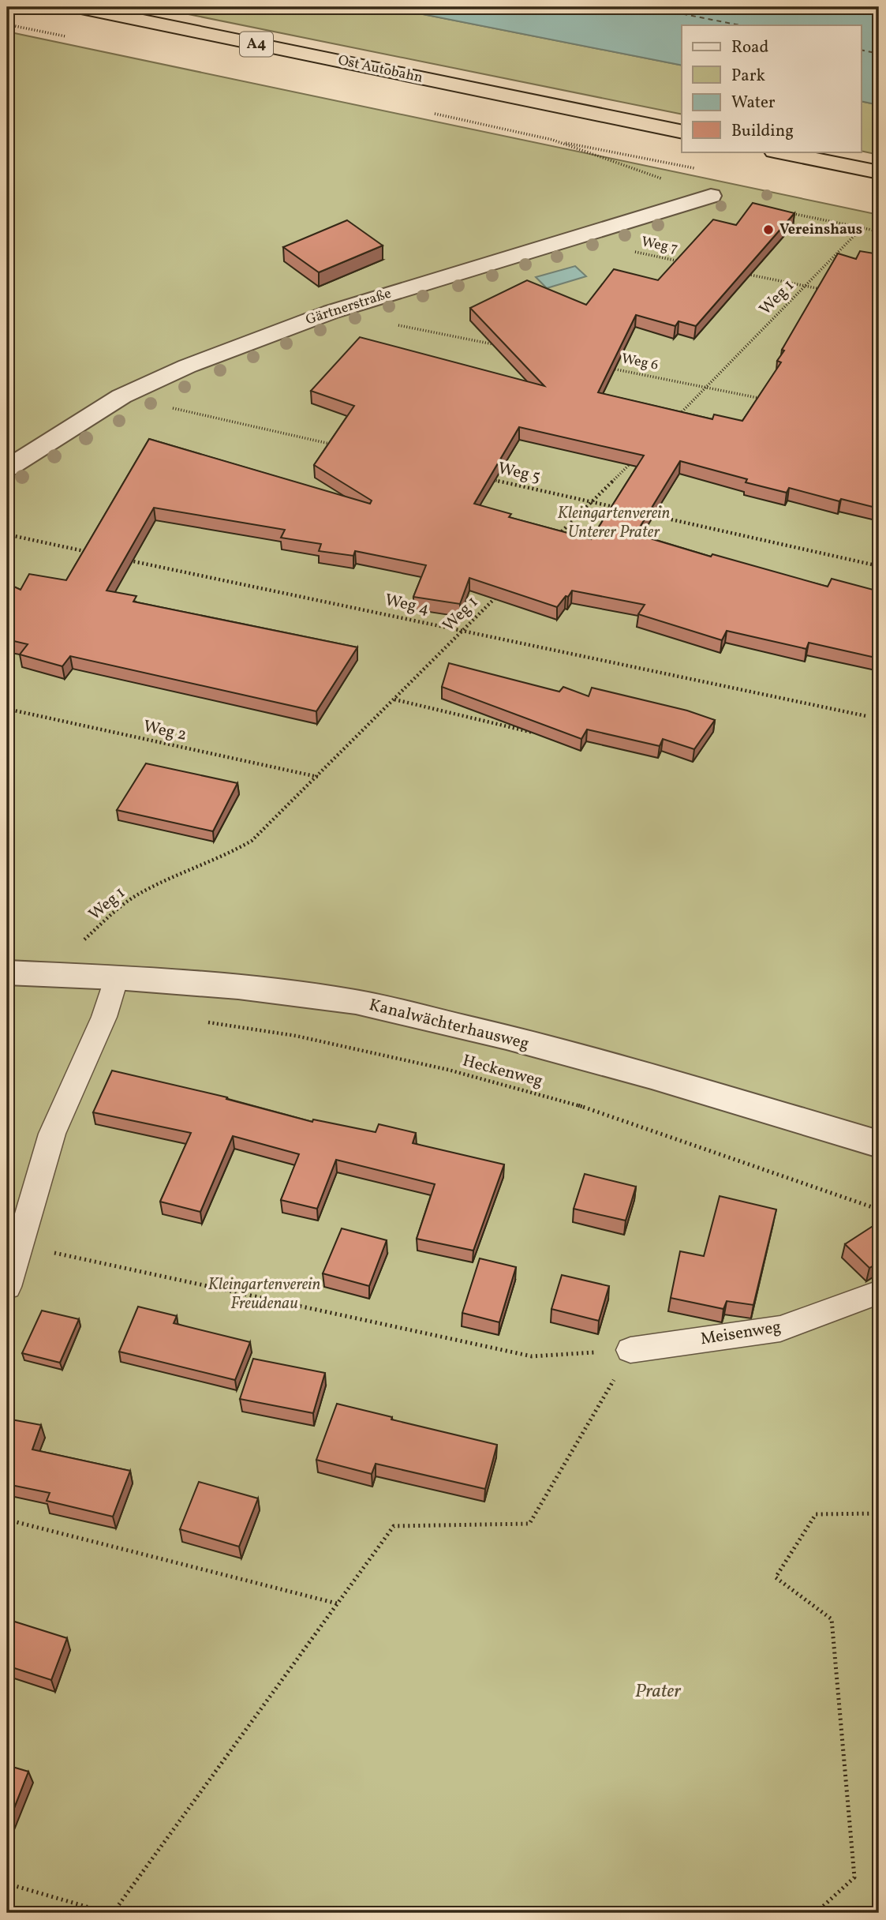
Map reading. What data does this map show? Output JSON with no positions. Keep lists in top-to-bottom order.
{
  "streets": {
    "highway": ["A4", "Ost Autobahn"],
    "street": ["Gärtnerstraße", "Kanalwächterhausweg"],
    "lane": ["Meisenweg"],
    "path": [
      "Weg 7",
      "Weg 1",
      "Weg 6",
      "Weg 5",
      "Weg 4",
      "Weg 2",
      "Heckenweg"
    ]
  },
  "crossings": [
    ["Weg 1", "Weg 6"],
    ["Weg 1", "Weg 4"],
    ["Weg 1", "Weg 2"],
    ["Weg 1", "Kanalwächterhausweg"]
  ],
  "parks": ["Kleingartenverein Unterer Prater", "Kleingartenverein Freudenau", "Prater"],
  "places": ["Vereinshaus"],
  "legend": [
    "Road",
    "Park",
    "Water",
    "Building"
  ]
}
